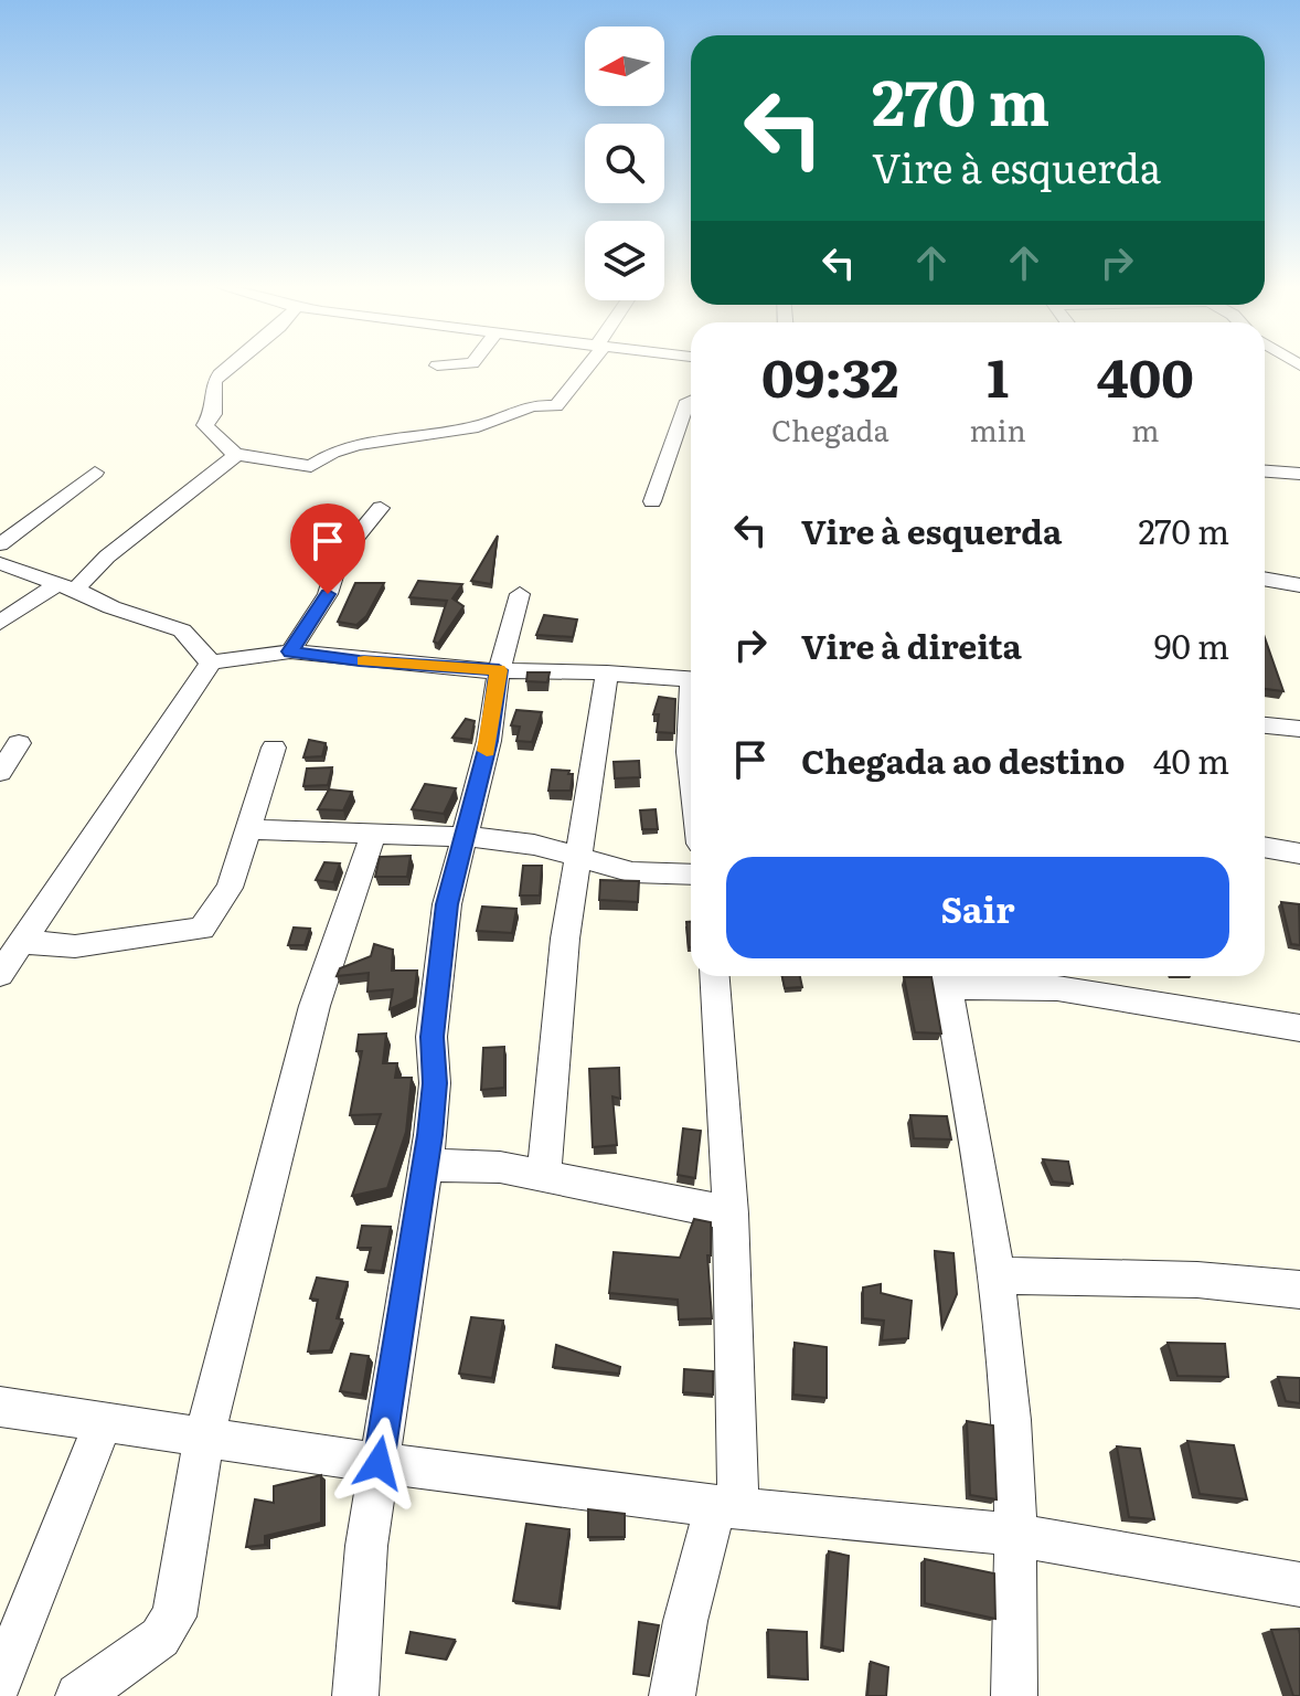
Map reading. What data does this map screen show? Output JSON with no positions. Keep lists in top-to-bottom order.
{
  "north": "left",
  "page": {
    "turn": ["270 m", "Vire à esquerda"],
    "eta": [
      "09:32",
      "Chegada",
      "1",
      "min",
      "400",
      "m"
    ],
    "list": [
      {
        "name": "Vire à esquerda",
        "value": "270 m"
      },
      {
        "name": "Vire à direita",
        "value": "90 m"
      },
      {
        "name": "Chegada ao destino",
        "value": "40 m"
      }
    ],
    "buttons": "Sair"
  }
}
